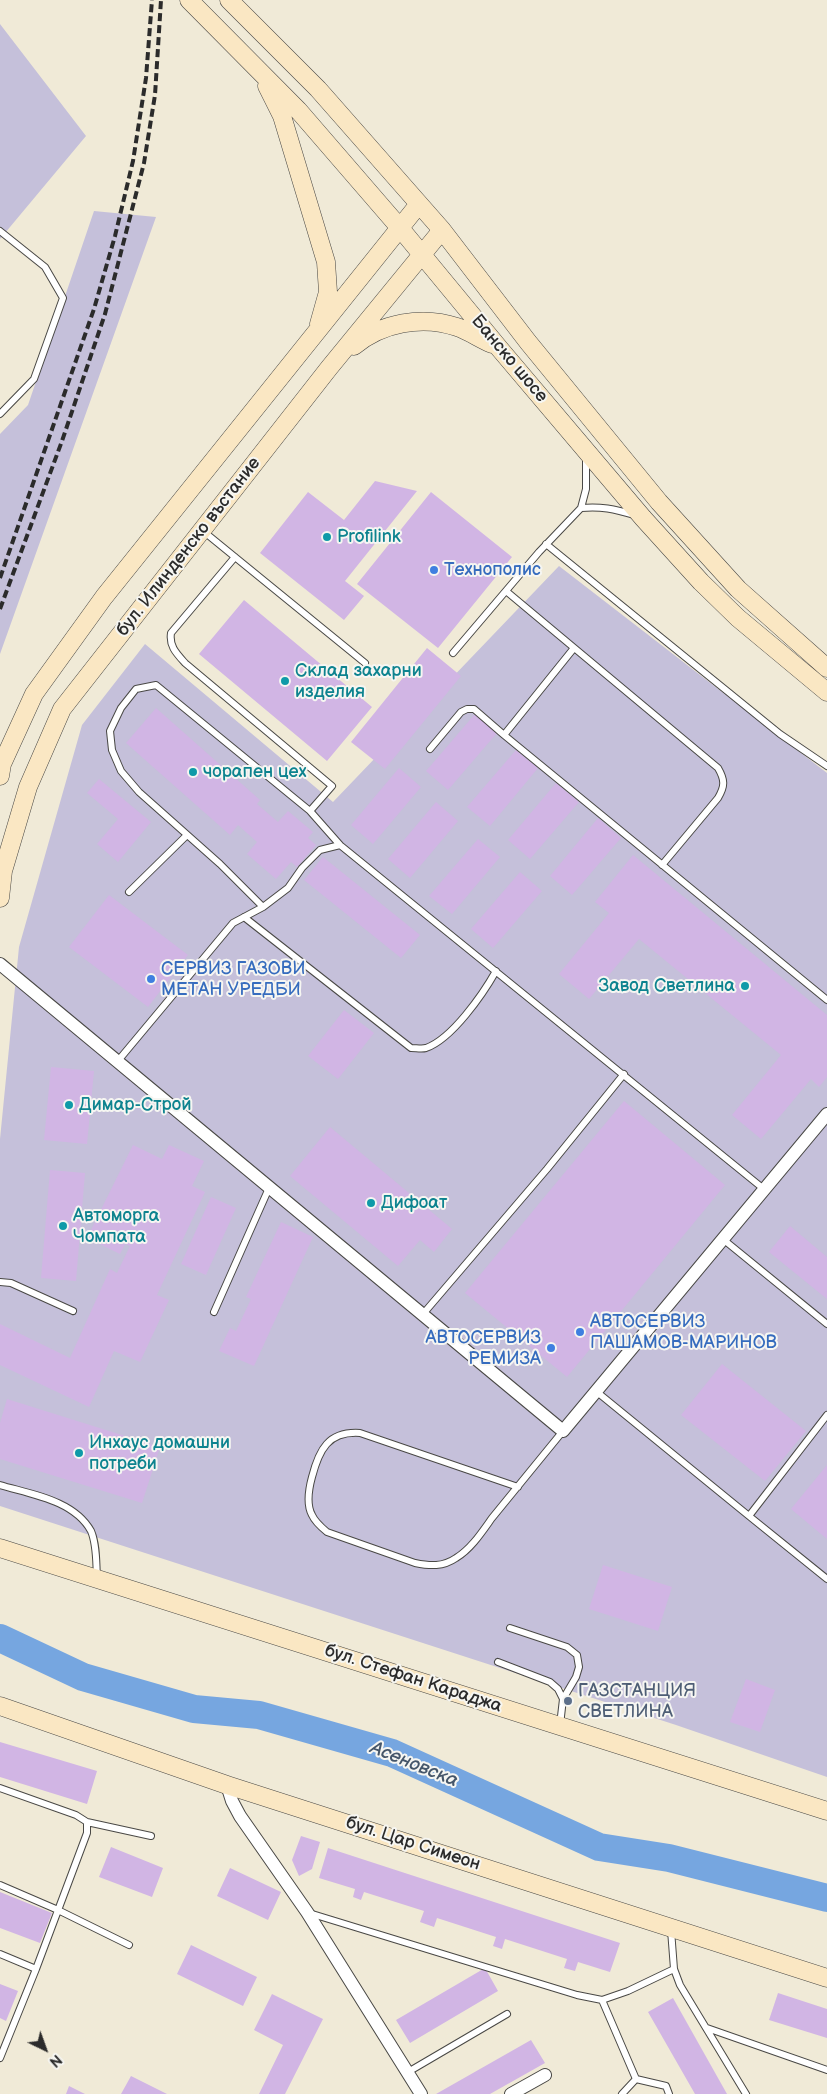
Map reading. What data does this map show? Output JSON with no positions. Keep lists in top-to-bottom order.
{
  "streets": {
    "main road": [
      "Банско шосе",
      "бул. Илинденско въстание",
      "бул. Стефан Караджа",
      "бул. Цар Симеон"
    ]
  },
  "crossings": [
    ["Банско шосе", "бул. Илинденско въстание"]
  ],
  "water": ["Асеновска"],
  "places": [
    "Profilink",
    "Технополис",
    "Склад захарни изделия",
    "чорапен цех",
    "СЕРВИЗ ГАЗОВИ МЕТАН УРЕДБИ",
    "Завод Светлина",
    "Димар-Строй",
    "Дифоат",
    "Автоморга Чомпата",
    "АВТОСЕРВИЗ ПАШАМОВ-МАРИНОВ",
    "АВТОСЕРВИЗ РЕМИЗА",
    "Инхаус домашни потреби",
    "ГАЗСТАНЦИЯ СВЕТЛИНА"
  ],
  "north": "bottom right"
}
